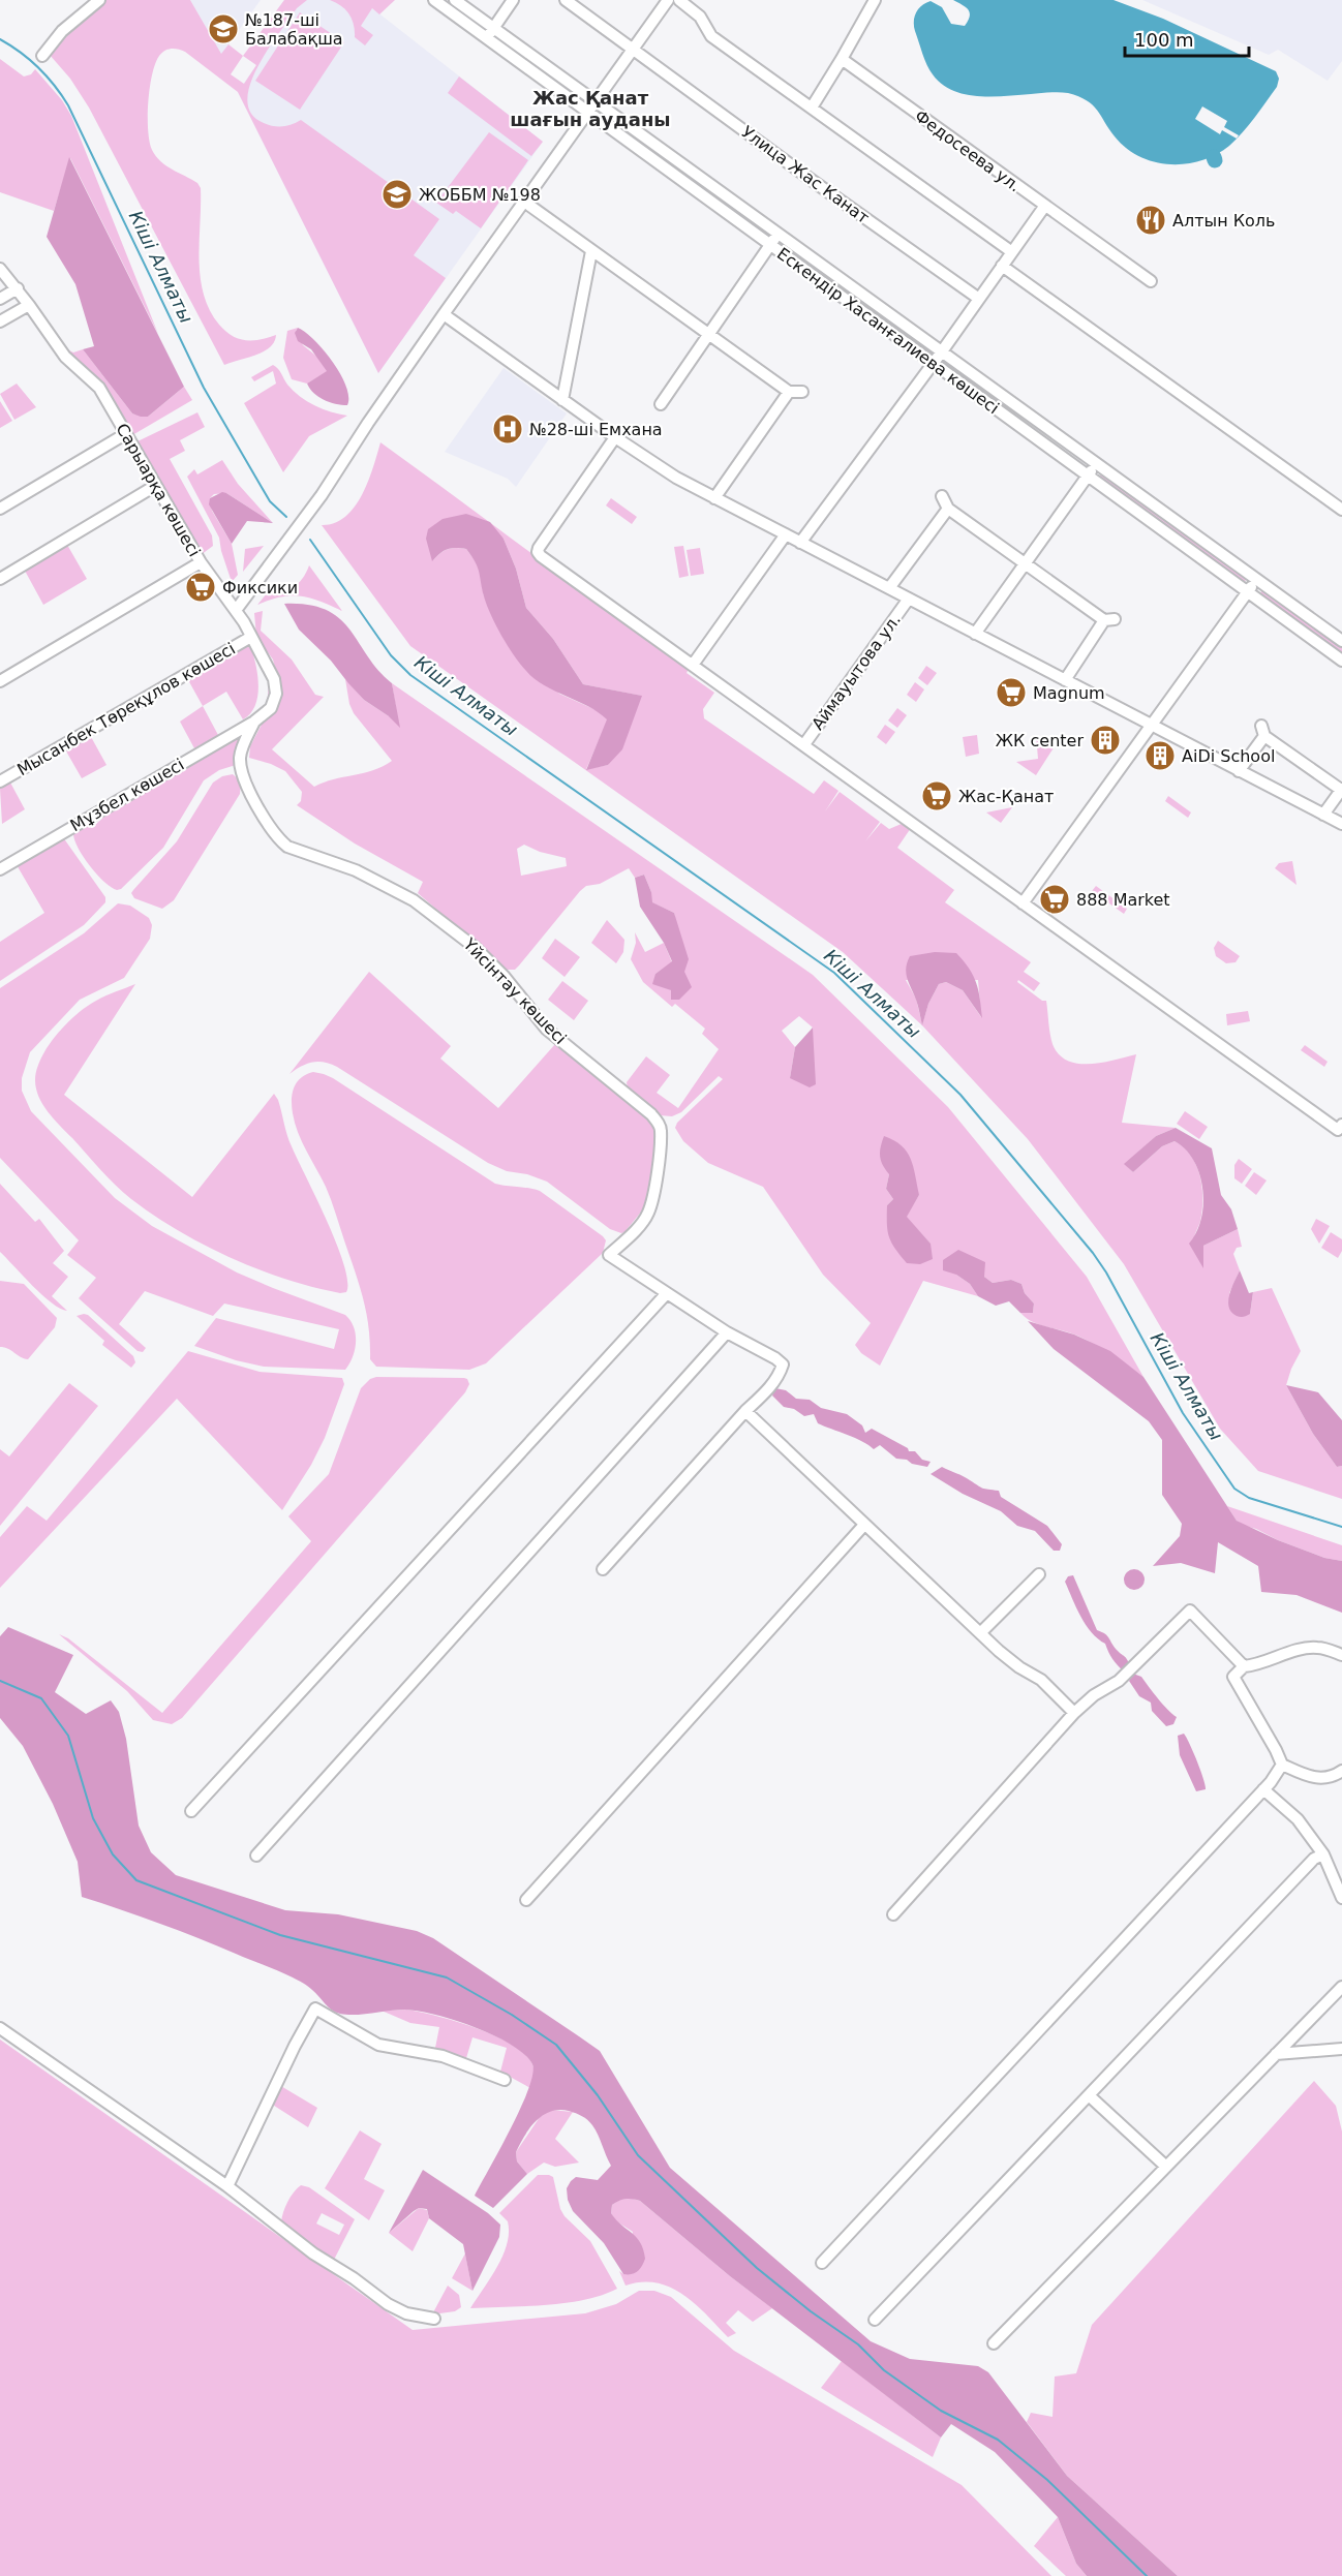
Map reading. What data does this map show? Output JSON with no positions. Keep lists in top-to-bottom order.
{
  "streets": {
    "street": [
      "Федосеева ул.",
      "Улица Жас Канат",
      "Ескендір Хасанғалиева көшесі",
      "Сарыарқа көшесі",
      "Аймауытова ул.",
      "Мысанбек Төреқұлов көшесі",
      "Мұзбел көшесі",
      "Үйсінтау көшесі"
    ]
  },
  "crossings": [
    ["Сарыарқа көшесі", "Мысанбек Төреқұлов көшесі"],
    ["Сарыарқа көшесі", "Мұзбел көшесі"],
    ["Сарыарқа көшесі", "Үйсінтау көшесі"],
    ["Мұзбел көшесі", "Үйсінтау көшесі"]
  ],
  "districts": ["Жас Қанат шағын ауданы"],
  "water": ["Кіші Алматы"],
  "places": {
    "school or university": ["№187-ші Балабақша", "ЖОББМ №198"],
    "restaurant": ["Алтын Коль"],
    "hospital": ["№28-ші Емхана"],
    "supermarket": [
      "Фиксики",
      "Magnum",
      "Жас-Қанат",
      "888 Market"
    ],
    "building": ["ЖК center", "AiDi School"]
  },
  "scale_bar": "100 m"
}
